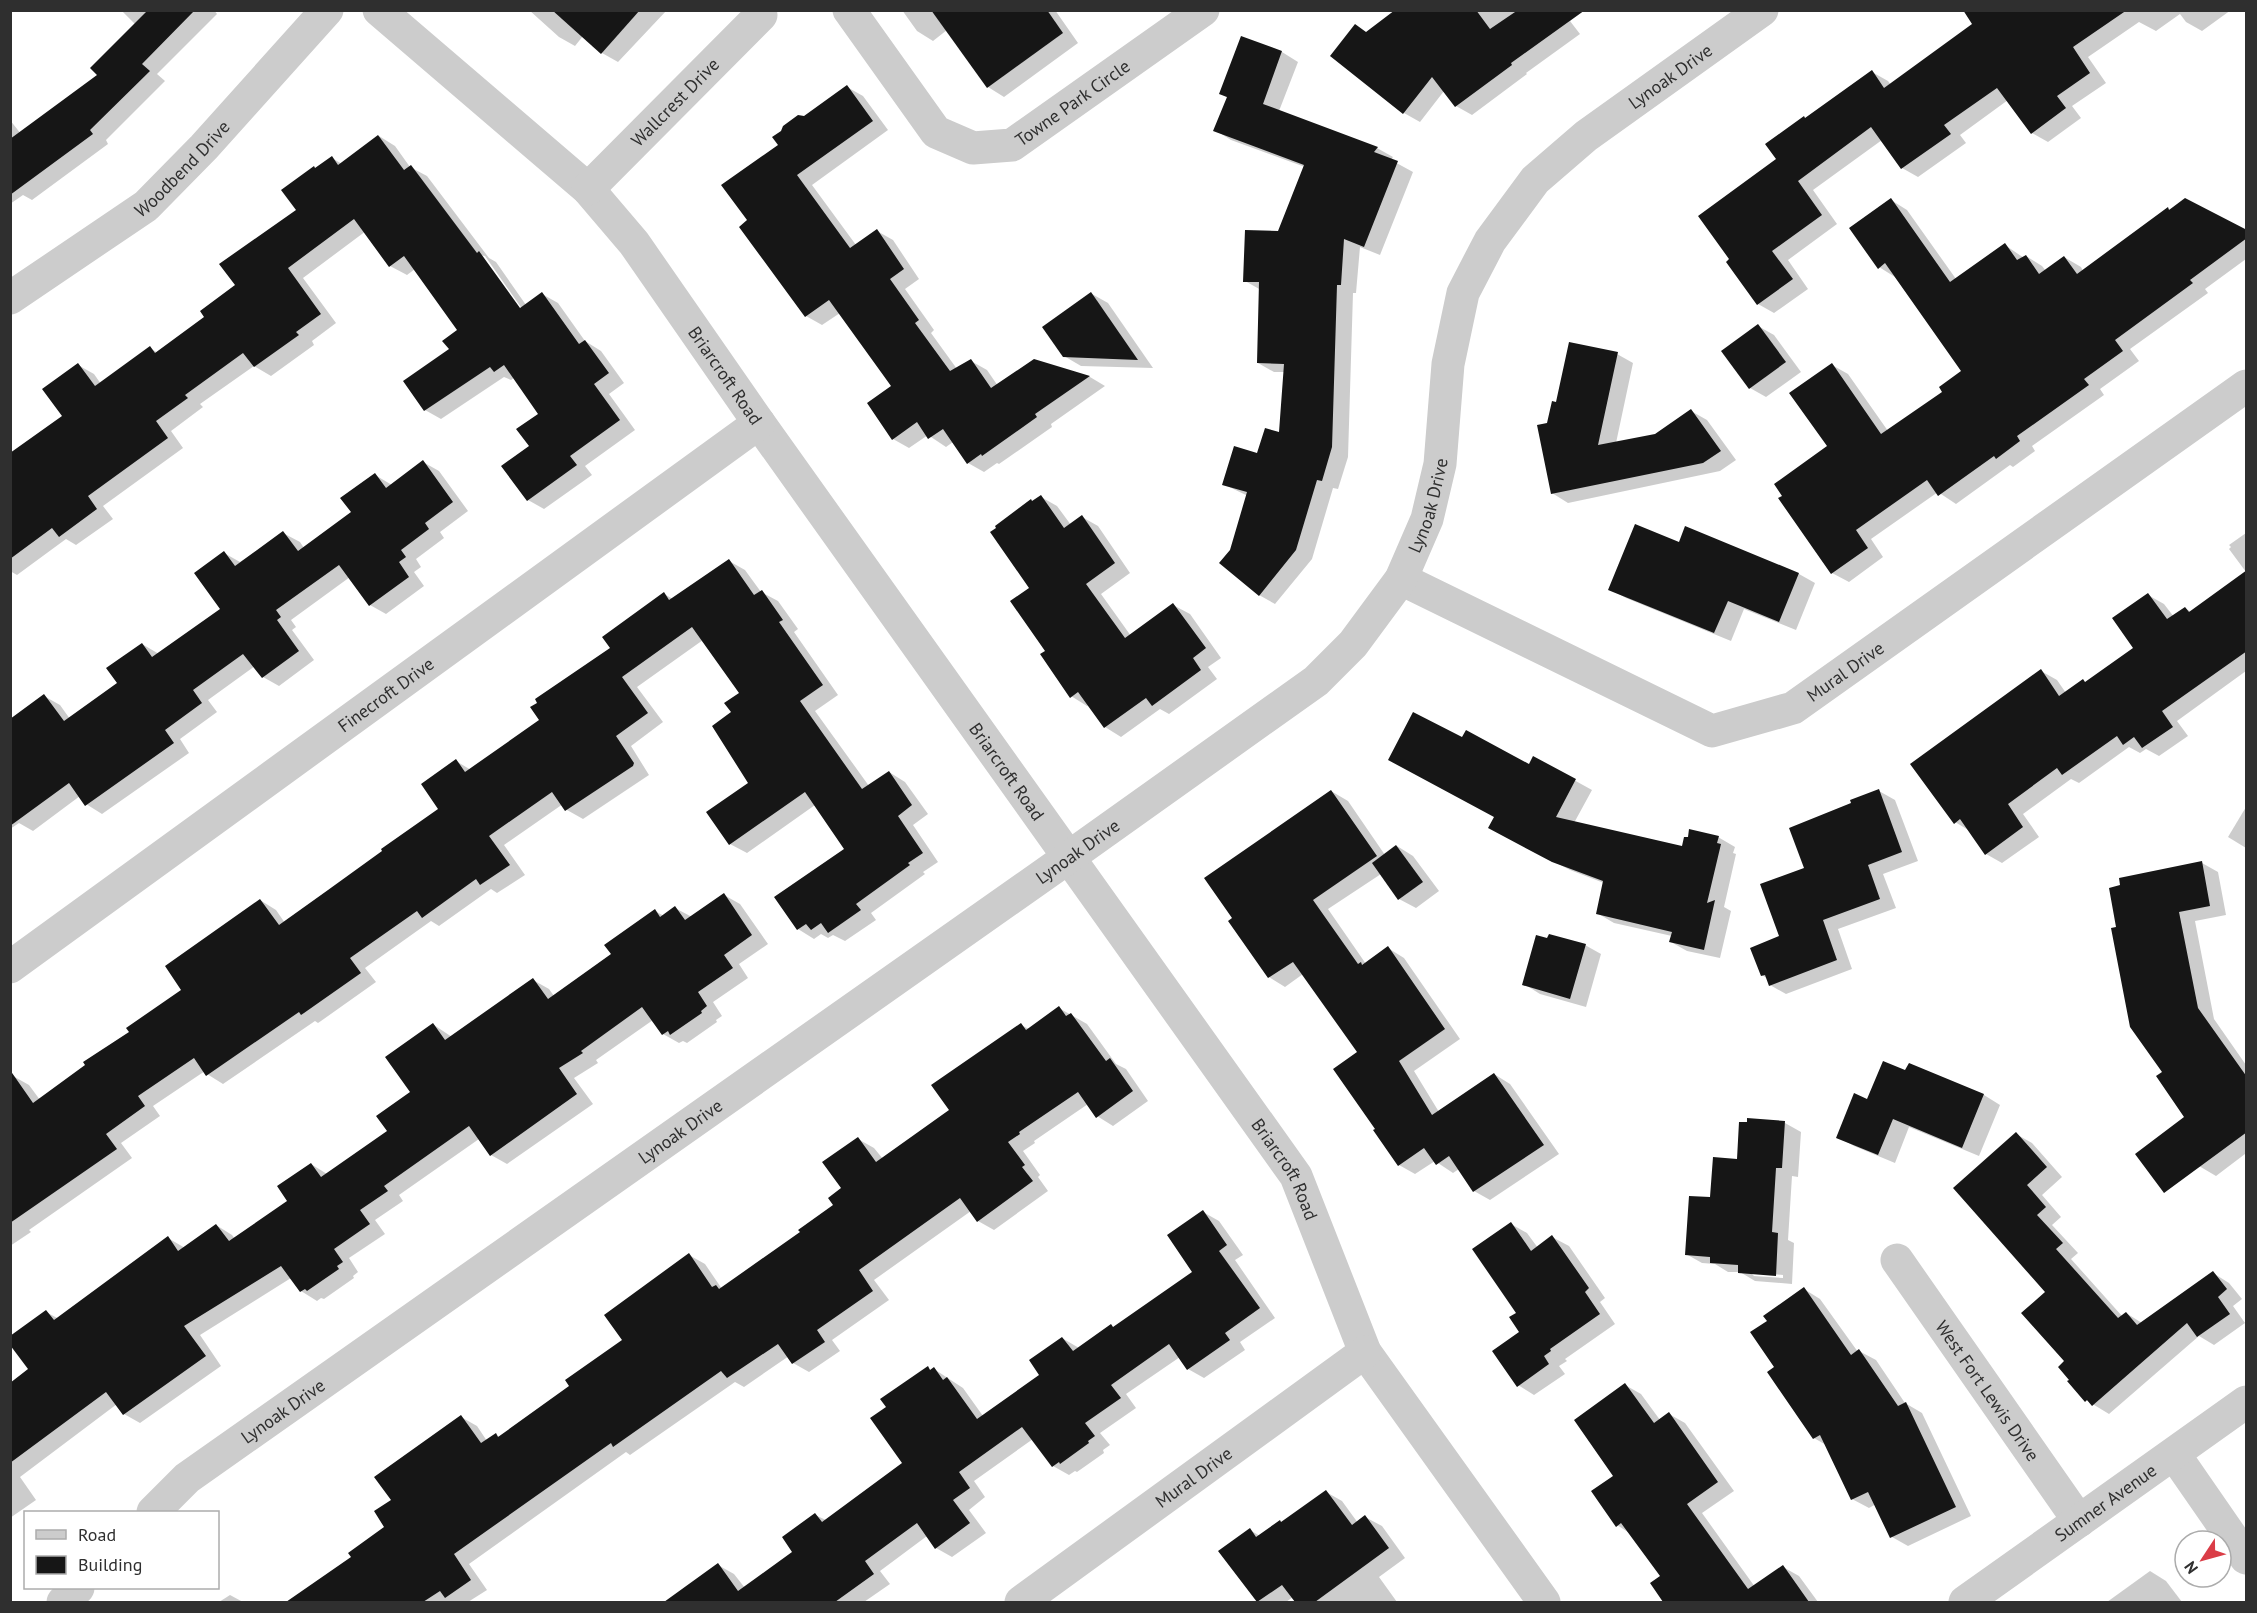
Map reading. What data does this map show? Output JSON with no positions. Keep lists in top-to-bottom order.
{
  "streets": {
    "street": [
      "Lynoak Drive",
      "Wallcrest Drive",
      "Towne Park Circle",
      "Woodbend Drive",
      "Briarcroft Road",
      "Mural Drive",
      "Finecroft Drive",
      "West Fort Lewis Drive",
      "Sumner Avenue"
    ]
  },
  "crossings": [
    ["Lynoak Drive", "Briarcroft Road"],
    ["Lynoak Drive", "Mural Drive"],
    ["Wallcrest Drive", "Briarcroft Road"],
    ["Briarcroft Road", "Mural Drive"],
    ["Briarcroft Road", "Finecroft Drive"],
    ["West Fort Lewis Drive", "Sumner Avenue"]
  ],
  "legend": ["Road", "Building"],
  "north": "bottom left"
}
